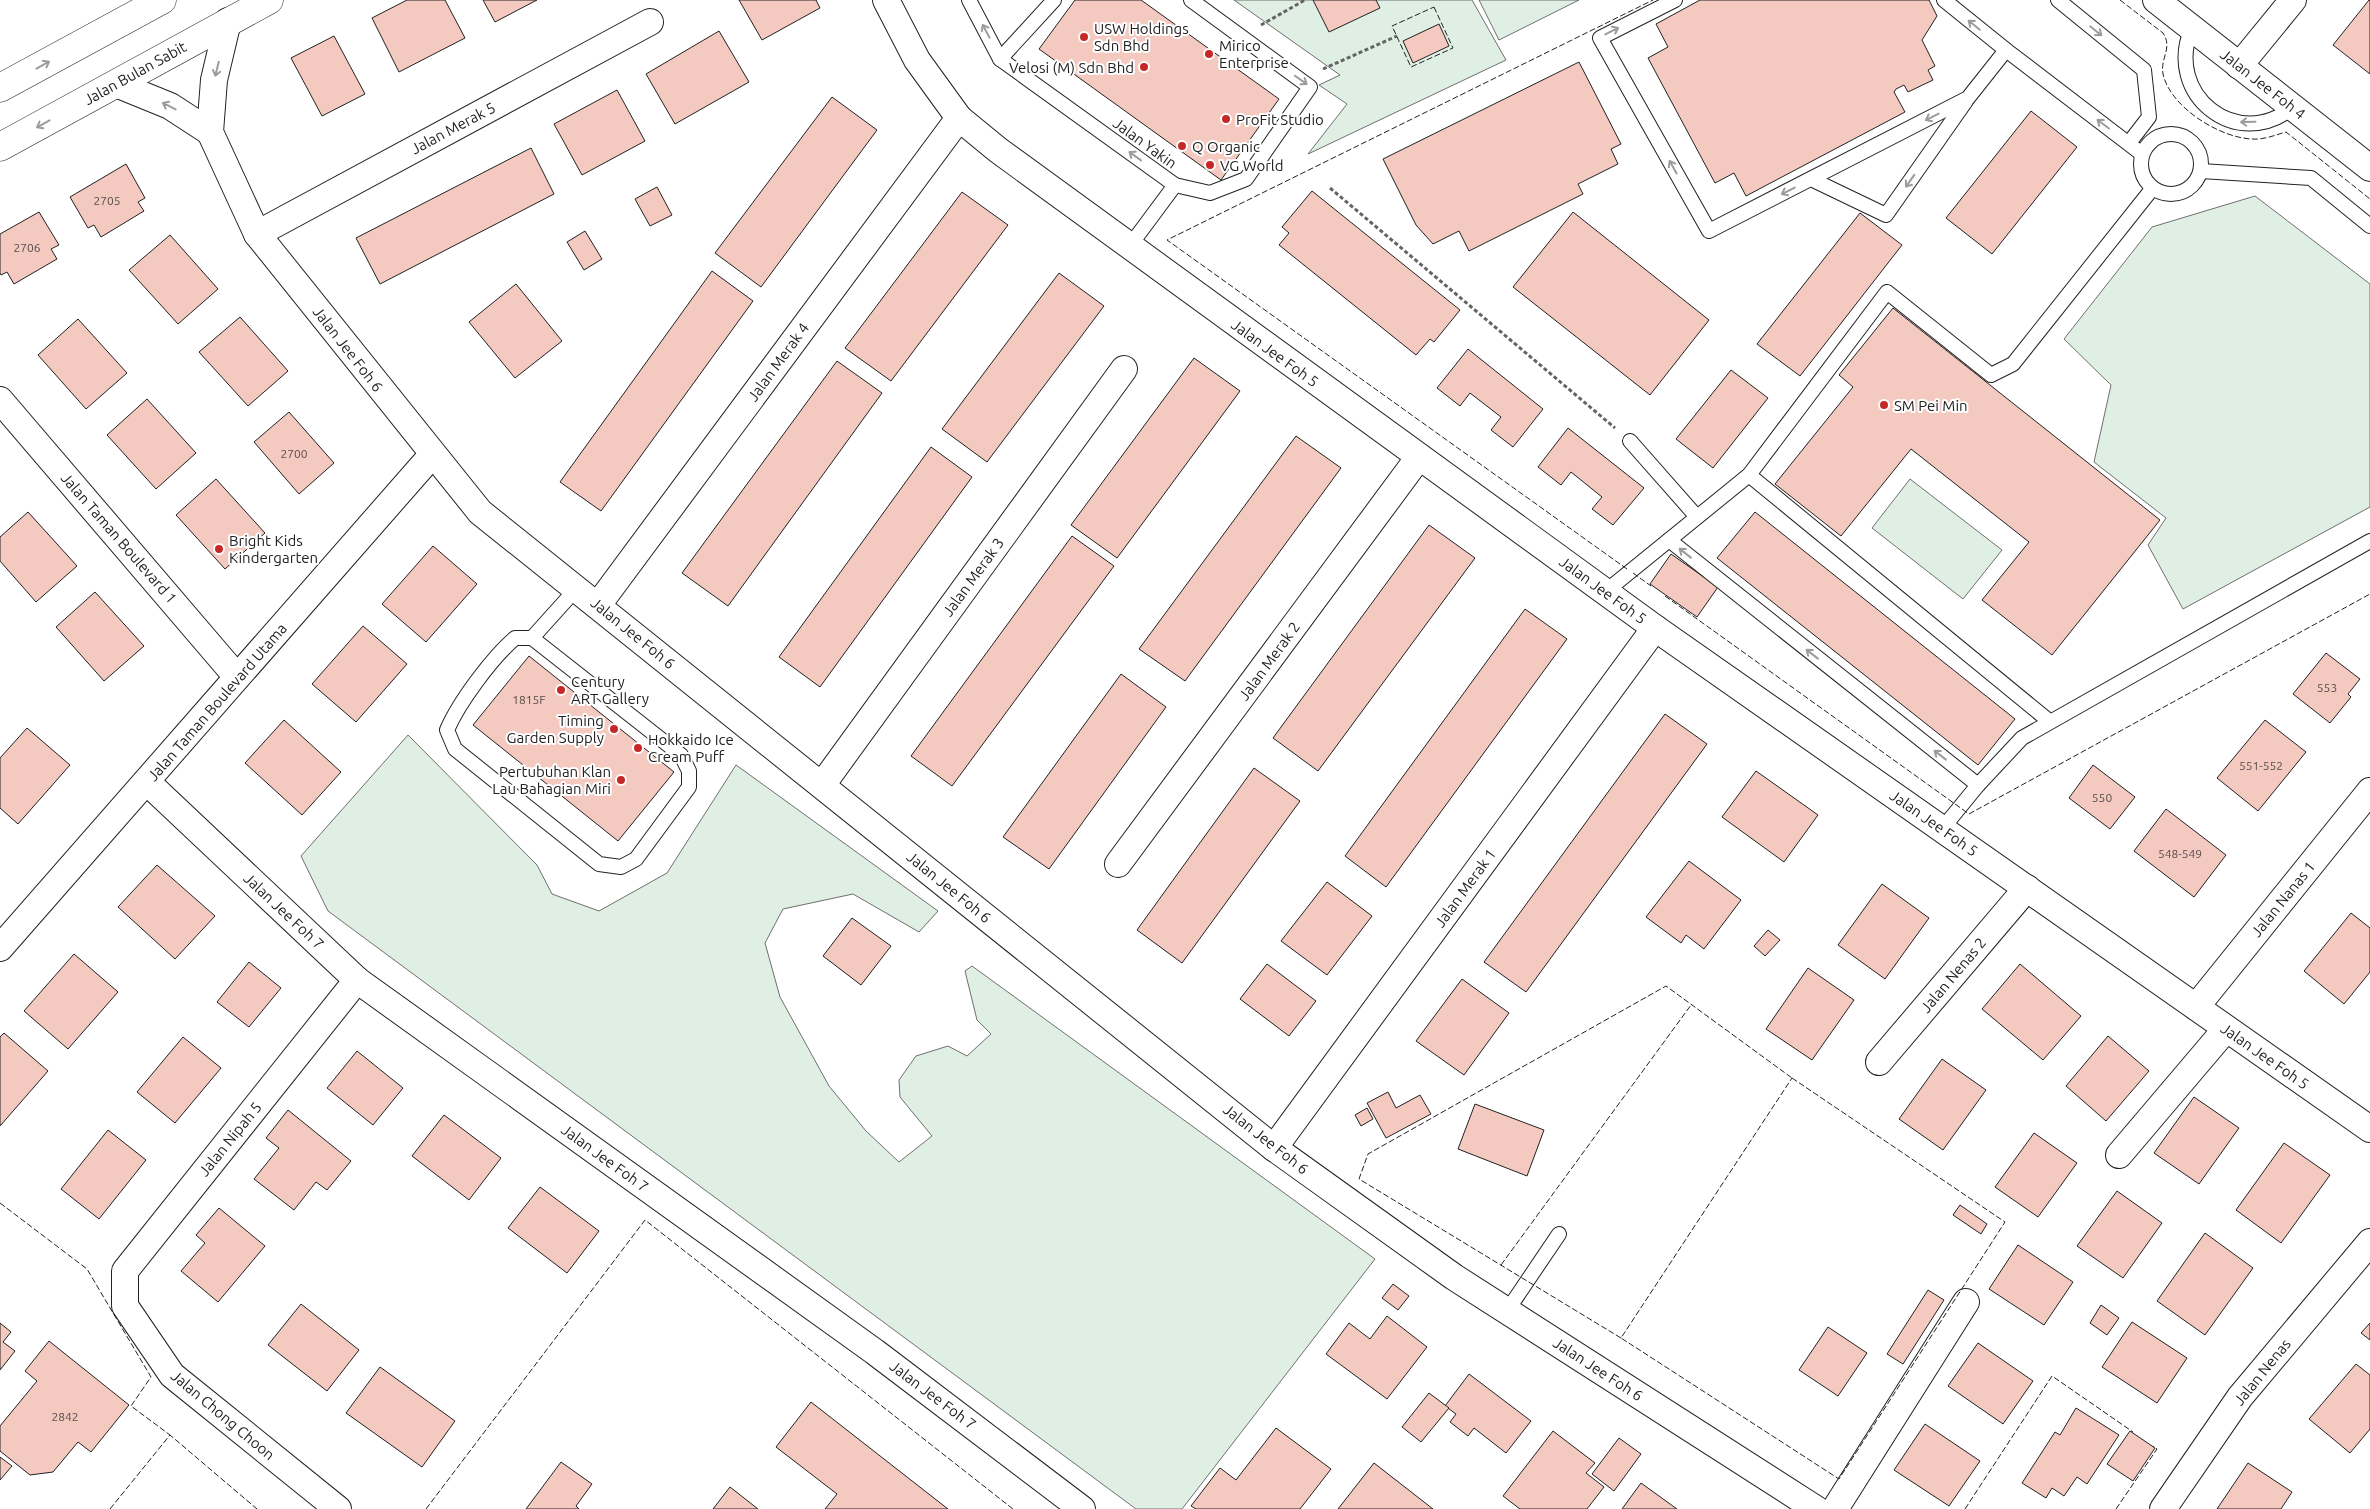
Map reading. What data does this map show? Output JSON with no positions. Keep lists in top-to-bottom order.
{
  "streets": {
    "main road": ["Jalan Bulan Sabit"],
    "street": [
      "Jalan Jee Foh 4",
      "Jalan Merak 5",
      "Jalan Jee Foh 6",
      "Jalan Jee Foh 5",
      "Jalan Merak 4",
      "Jalan Taman Boulevard 1",
      "Jalan Merak 3",
      "Jalan Merak 2",
      "Jalan Taman Boulevard Utama",
      "Jalan Merak 1",
      "Jalan Nanas 1",
      "Jalan Jee Foh 7",
      "Jalan Nenas 2",
      "Jalan Nipah 5",
      "Jalan Nenas",
      "Jalan Chong Choon"
    ],
    "lane": ["Jalan Yakin"]
  },
  "crossings": [
    ["Jalan Bulan Sabit", "Jalan Jee Foh 6"],
    ["Jalan Merak 5", "Jalan Jee Foh 6"],
    ["Jalan Jee Foh 6", "Jalan Merak 4"],
    ["Jalan Jee Foh 6", "Jalan Merak 3"],
    ["Jalan Jee Foh 6", "Jalan Taman Boulevard Utama"],
    ["Jalan Jee Foh 6", "Jalan Merak 1"],
    ["Jalan Jee Foh 5", "Jalan Merak 4"],
    ["Jalan Jee Foh 5", "Jalan Merak 2"],
    ["Jalan Jee Foh 5", "Jalan Merak 1"],
    ["Jalan Jee Foh 5", "Jalan Nanas 1"],
    ["Jalan Jee Foh 5", "Jalan Nenas 2"],
    ["Jalan Taman Boulevard 1", "Jalan Taman Boulevard Utama"],
    ["Jalan Taman Boulevard Utama", "Jalan Jee Foh 7"],
    ["Jalan Jee Foh 7", "Jalan Nipah 5"],
    ["Jalan Nipah 5", "Jalan Chong Choon"]
  ],
  "places": [
    "USW Holdings Sdn Bhd",
    "Mirico Enterprise",
    "Velosi (M) Sdn Bhd",
    "ProFit Studio",
    "Q Organic",
    "VG World",
    "SM Pei Min",
    "Bright Kids Kindergarten",
    "Century ART Gallery",
    "Timing Garden Supply",
    "Hokkaido Ice Cream Puff",
    "Pertubuhan Klan Lau Bahagian Miri"
  ],
  "house_numbers": [
    "2705",
    "2706",
    "2700",
    "553",
    "1815F",
    "551-552",
    "550",
    "548-549",
    "2842"
  ]
}
